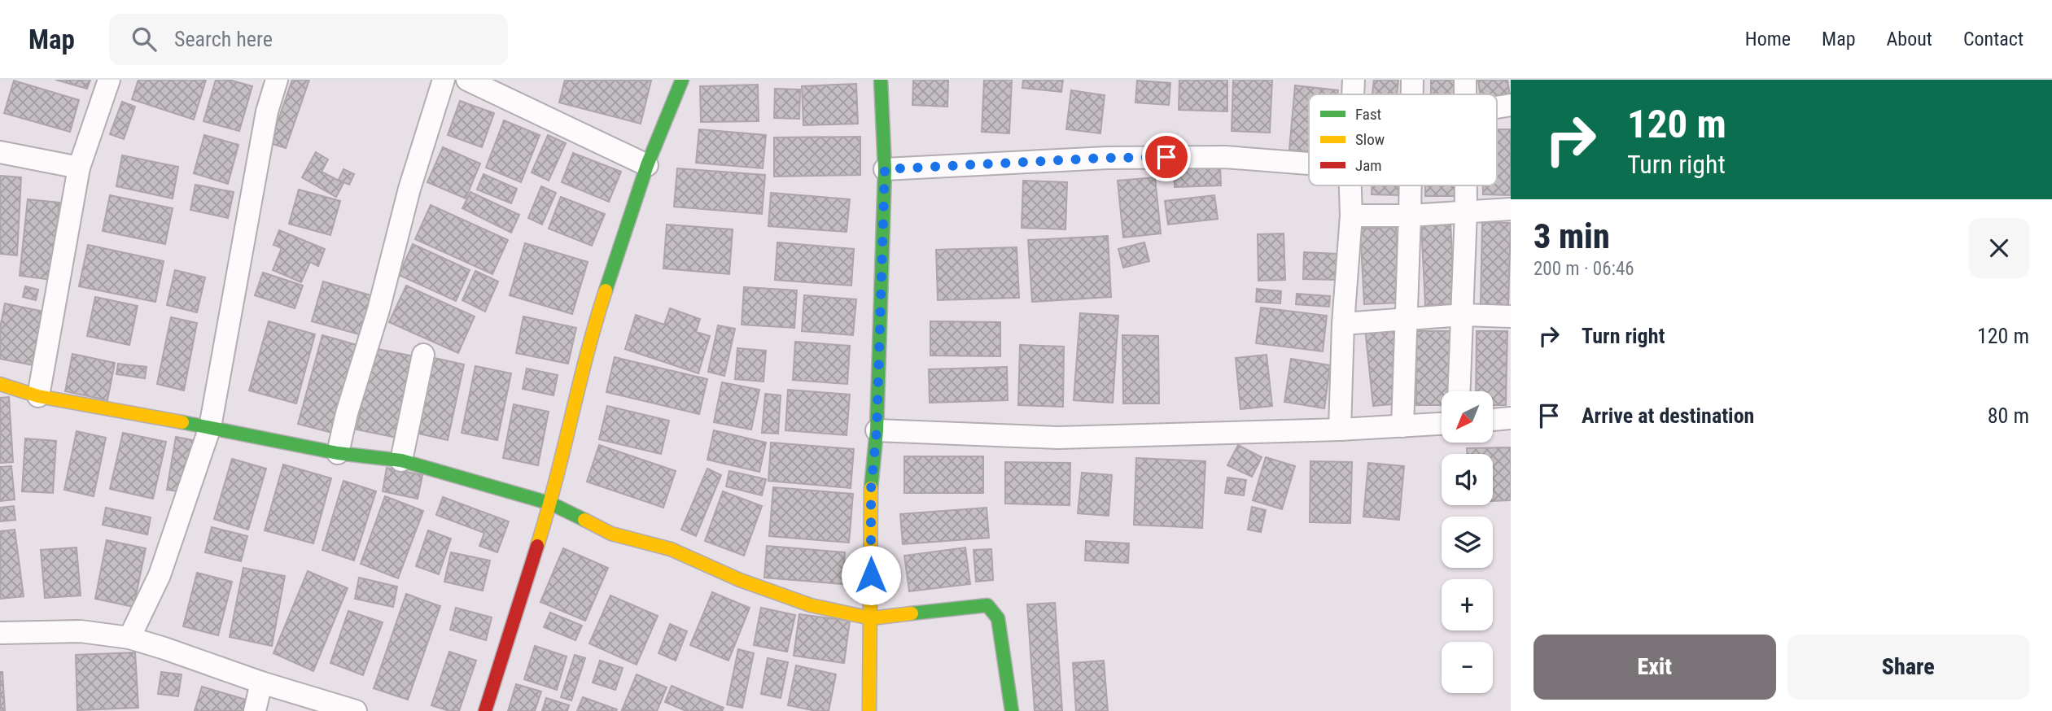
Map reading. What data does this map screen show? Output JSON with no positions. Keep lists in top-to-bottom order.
{
  "legend": ["Fast", "Slow", "Jam"],
  "north": "bottom left",
  "page": {
    "header": "Map",
    "search": "Search here",
    "nav": [
      "Home",
      "Map",
      "About",
      "Contact"
    ],
    "turn": ["120 m", "Turn right"],
    "heading": ["3 min", "200 m · 06:46"],
    "list": [
      {
        "name": "Turn right",
        "value": "120 m"
      },
      {
        "name": "Arrive at destination",
        "value": "80 m"
      }
    ],
    "map_buttons": ["+", "−"],
    "buttons": ["Exit", "Share"]
  }
}
